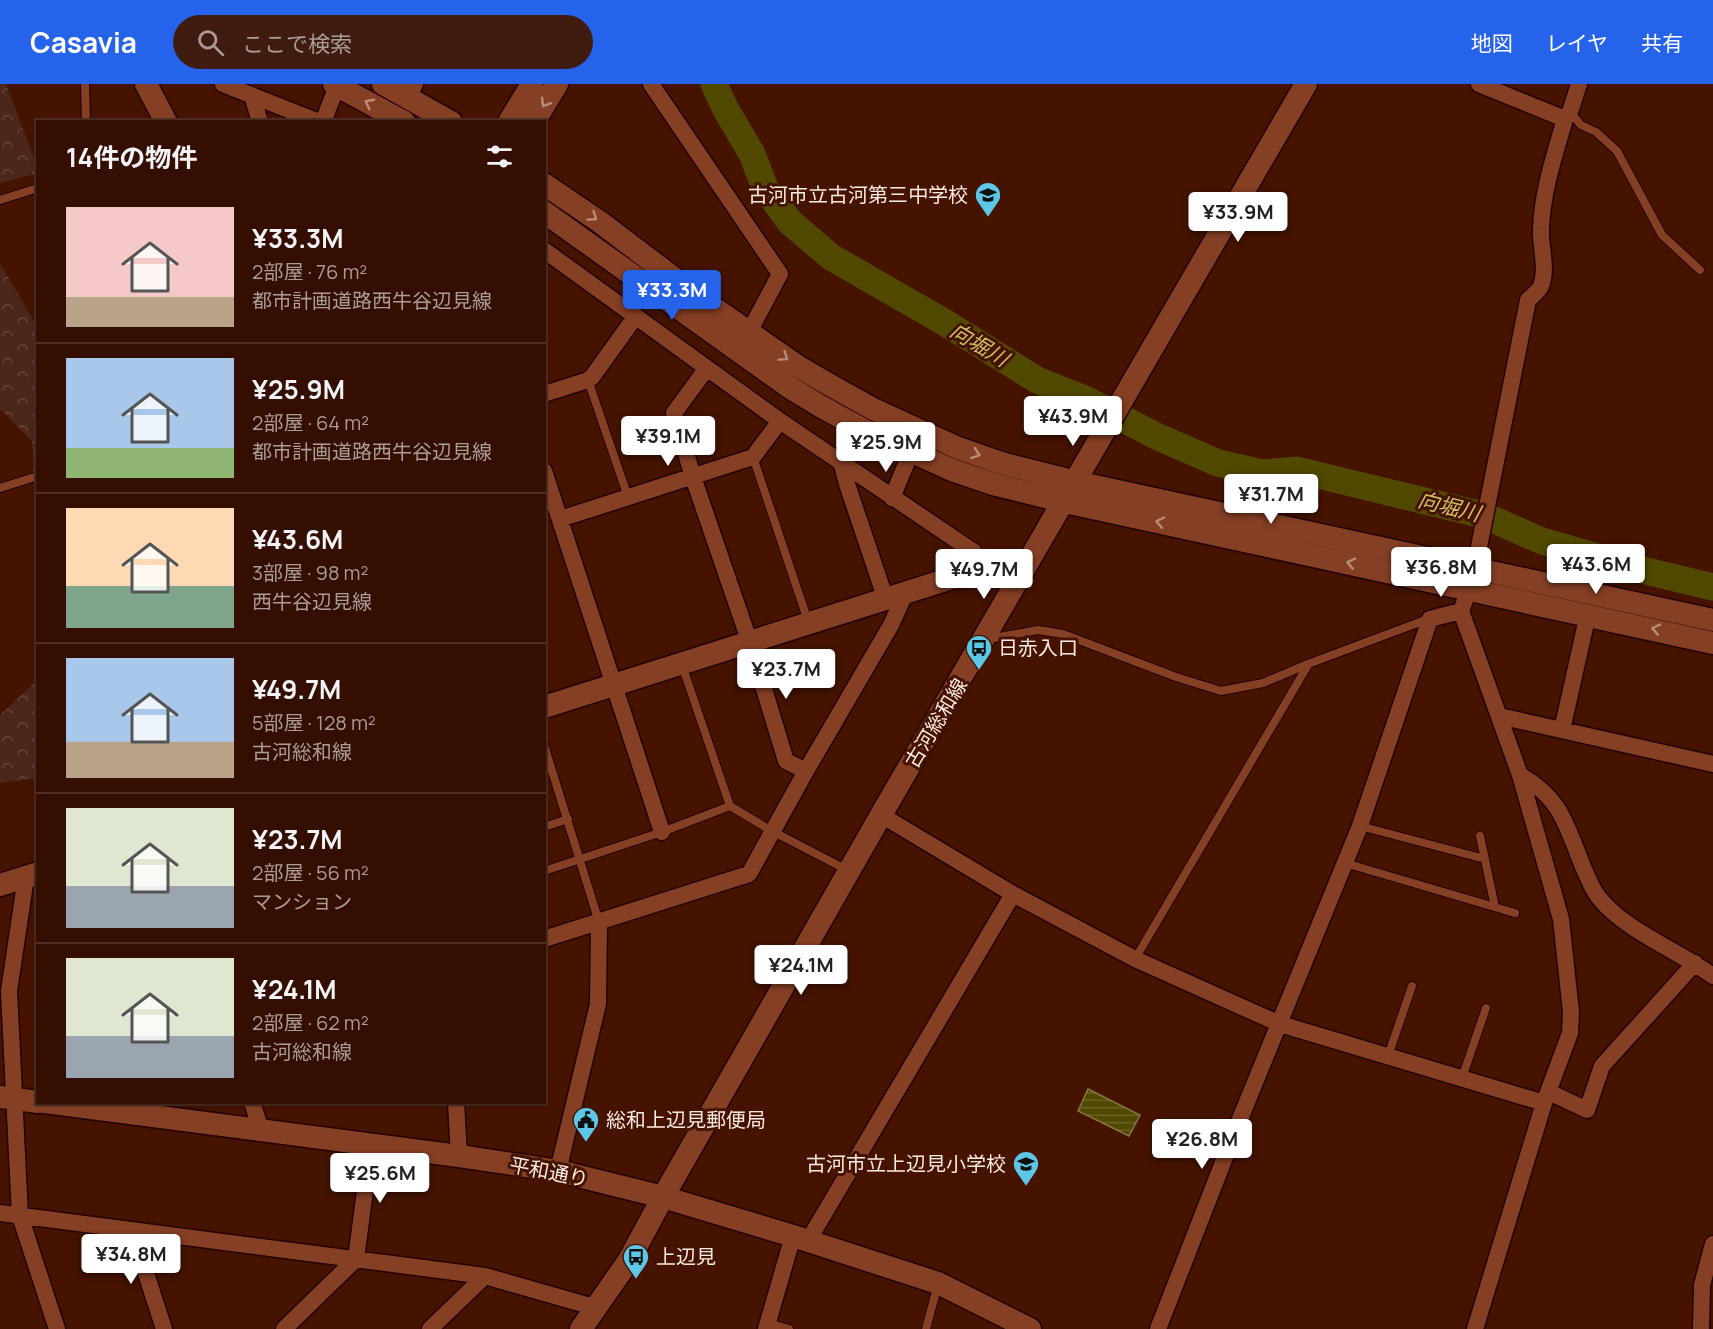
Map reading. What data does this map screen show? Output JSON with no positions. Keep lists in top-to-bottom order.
{
  "streets": {
    "street": ["古河総和線", "平和通り"]
  },
  "crossings": [
    ["古河総和線", "平和通り"]
  ],
  "water": ["向堀川"],
  "places": {
    "school or university": ["古河市立古河第三中学校", "古河市立上辺見小学校"],
    "bus stop": ["日赤入口", "上辺見"],
    "public building": ["総和上辺見郵便局"]
  },
  "page": {
    "header": "Casavia",
    "search": "ここで検索",
    "nav": ["地図", "レイヤ", "共有"],
    "heading": "14件の物件",
    "price": [
      "¥33.9M",
      "¥33.3M",
      "¥43.9M",
      "¥39.1M",
      "¥25.9M",
      "¥31.7M",
      "¥43.6M",
      "¥36.8M",
      "¥49.7M",
      "¥23.7M",
      "¥24.1M",
      "¥26.8M",
      "¥25.6M",
      "¥34.8M"
    ],
    "list": [
      {
        "name": "¥33.3M",
        "note": "2部屋 · 76 m² · 都市計画道路西牛谷辺見線"
      },
      {
        "name": "¥25.9M",
        "note": "2部屋 · 64 m² · 都市計画道路西牛谷辺見線"
      },
      {
        "name": "¥43.6M",
        "note": "3部屋 · 98 m² · 西牛谷辺見線"
      },
      {
        "name": "¥49.7M",
        "note": "5部屋 · 128 m² · 古河総和線"
      },
      {
        "name": "¥23.7M",
        "note": "2部屋 · 56 m² · マンション"
      },
      {
        "name": "¥24.1M",
        "note": "2部屋 · 62 m² · 古河総和線"
      }
    ]
  }
}
